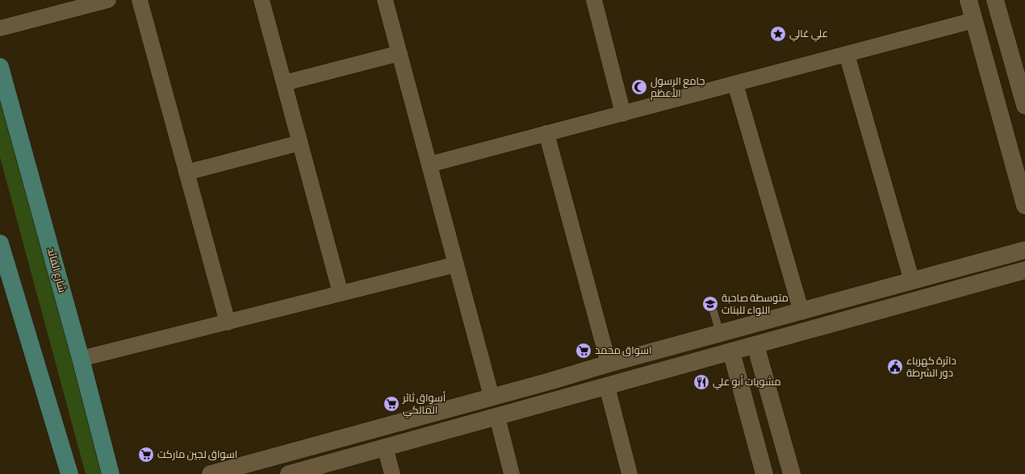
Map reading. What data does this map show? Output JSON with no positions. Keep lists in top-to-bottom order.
{
  "streets": {
    "main road": ["شارع القائد"]
  },
  "places": {
    "place": ["علي غالي"],
    "mosque": ["جامع الرسول الأعظم"],
    "school or university": ["متوسطة صاحبة اللواء للبنات"],
    "supermarket": ["اسواق محمد", "أسواق ثائر المالكي", "اسواق لجين ماركت"],
    "public building": ["دائرة كهرباء دور الشرطة"],
    "restaurant": ["مشويات أبو علي"]
  }
}
